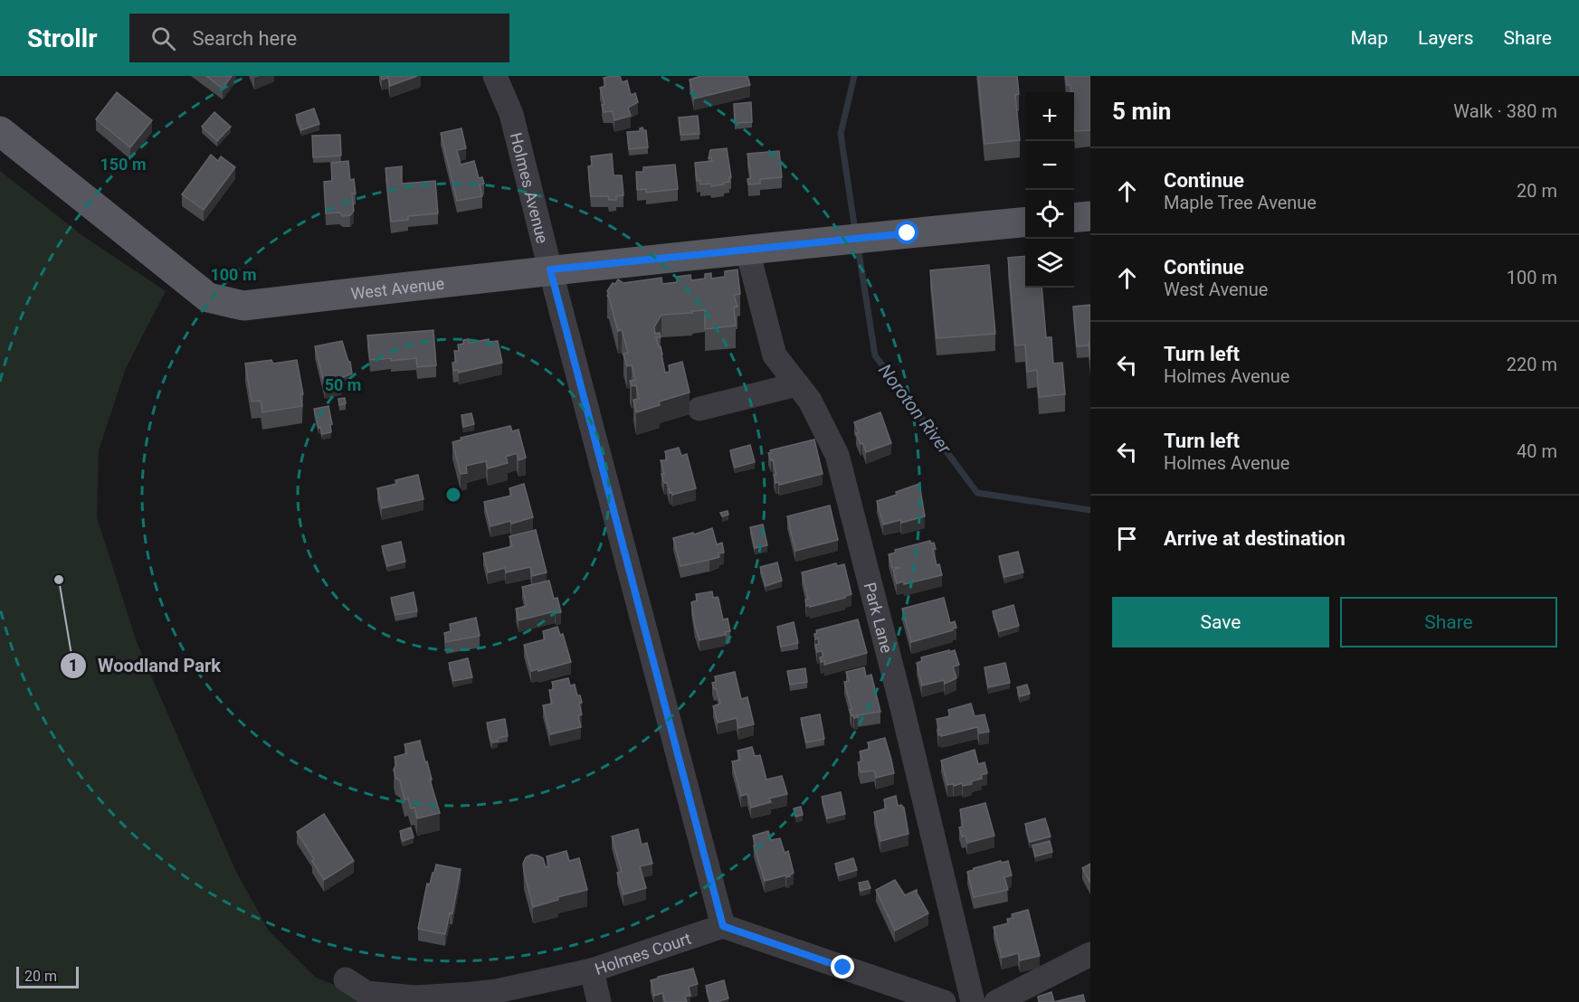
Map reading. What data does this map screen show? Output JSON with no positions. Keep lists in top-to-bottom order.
{
  "streets": {
    "main road": ["West Avenue"],
    "street": ["Holmes Avenue", "Park Lane", "Holmes Court"]
  },
  "crossings": [
    ["Holmes Avenue", "West Avenue"],
    ["Holmes Avenue", "Holmes Court"],
    ["West Avenue", "Park Lane"]
  ],
  "water": ["Noroton River"],
  "places": ["Woodland Park"],
  "scale_bar": "20 m",
  "page": {
    "header": "Strollr",
    "search": "Search here",
    "nav": ["Map", "Layers", "Share"],
    "heading": ["5 min", "Walk · 380 m"],
    "map_buttons": ["+", "−"],
    "list": [
      ["Continue", "Maple Tree Avenue", "20 m"],
      ["Continue", "West Avenue", "100 m"],
      ["Turn left", "Holmes Avenue", "220 m"],
      ["Turn left", "Holmes Avenue", "40 m"],
      "Arrive at destination"
    ],
    "buttons": ["Save", "Share"],
    "scale": "20 m"
  },
  "rings": ["150 m", "100 m", "50 m"]
}
